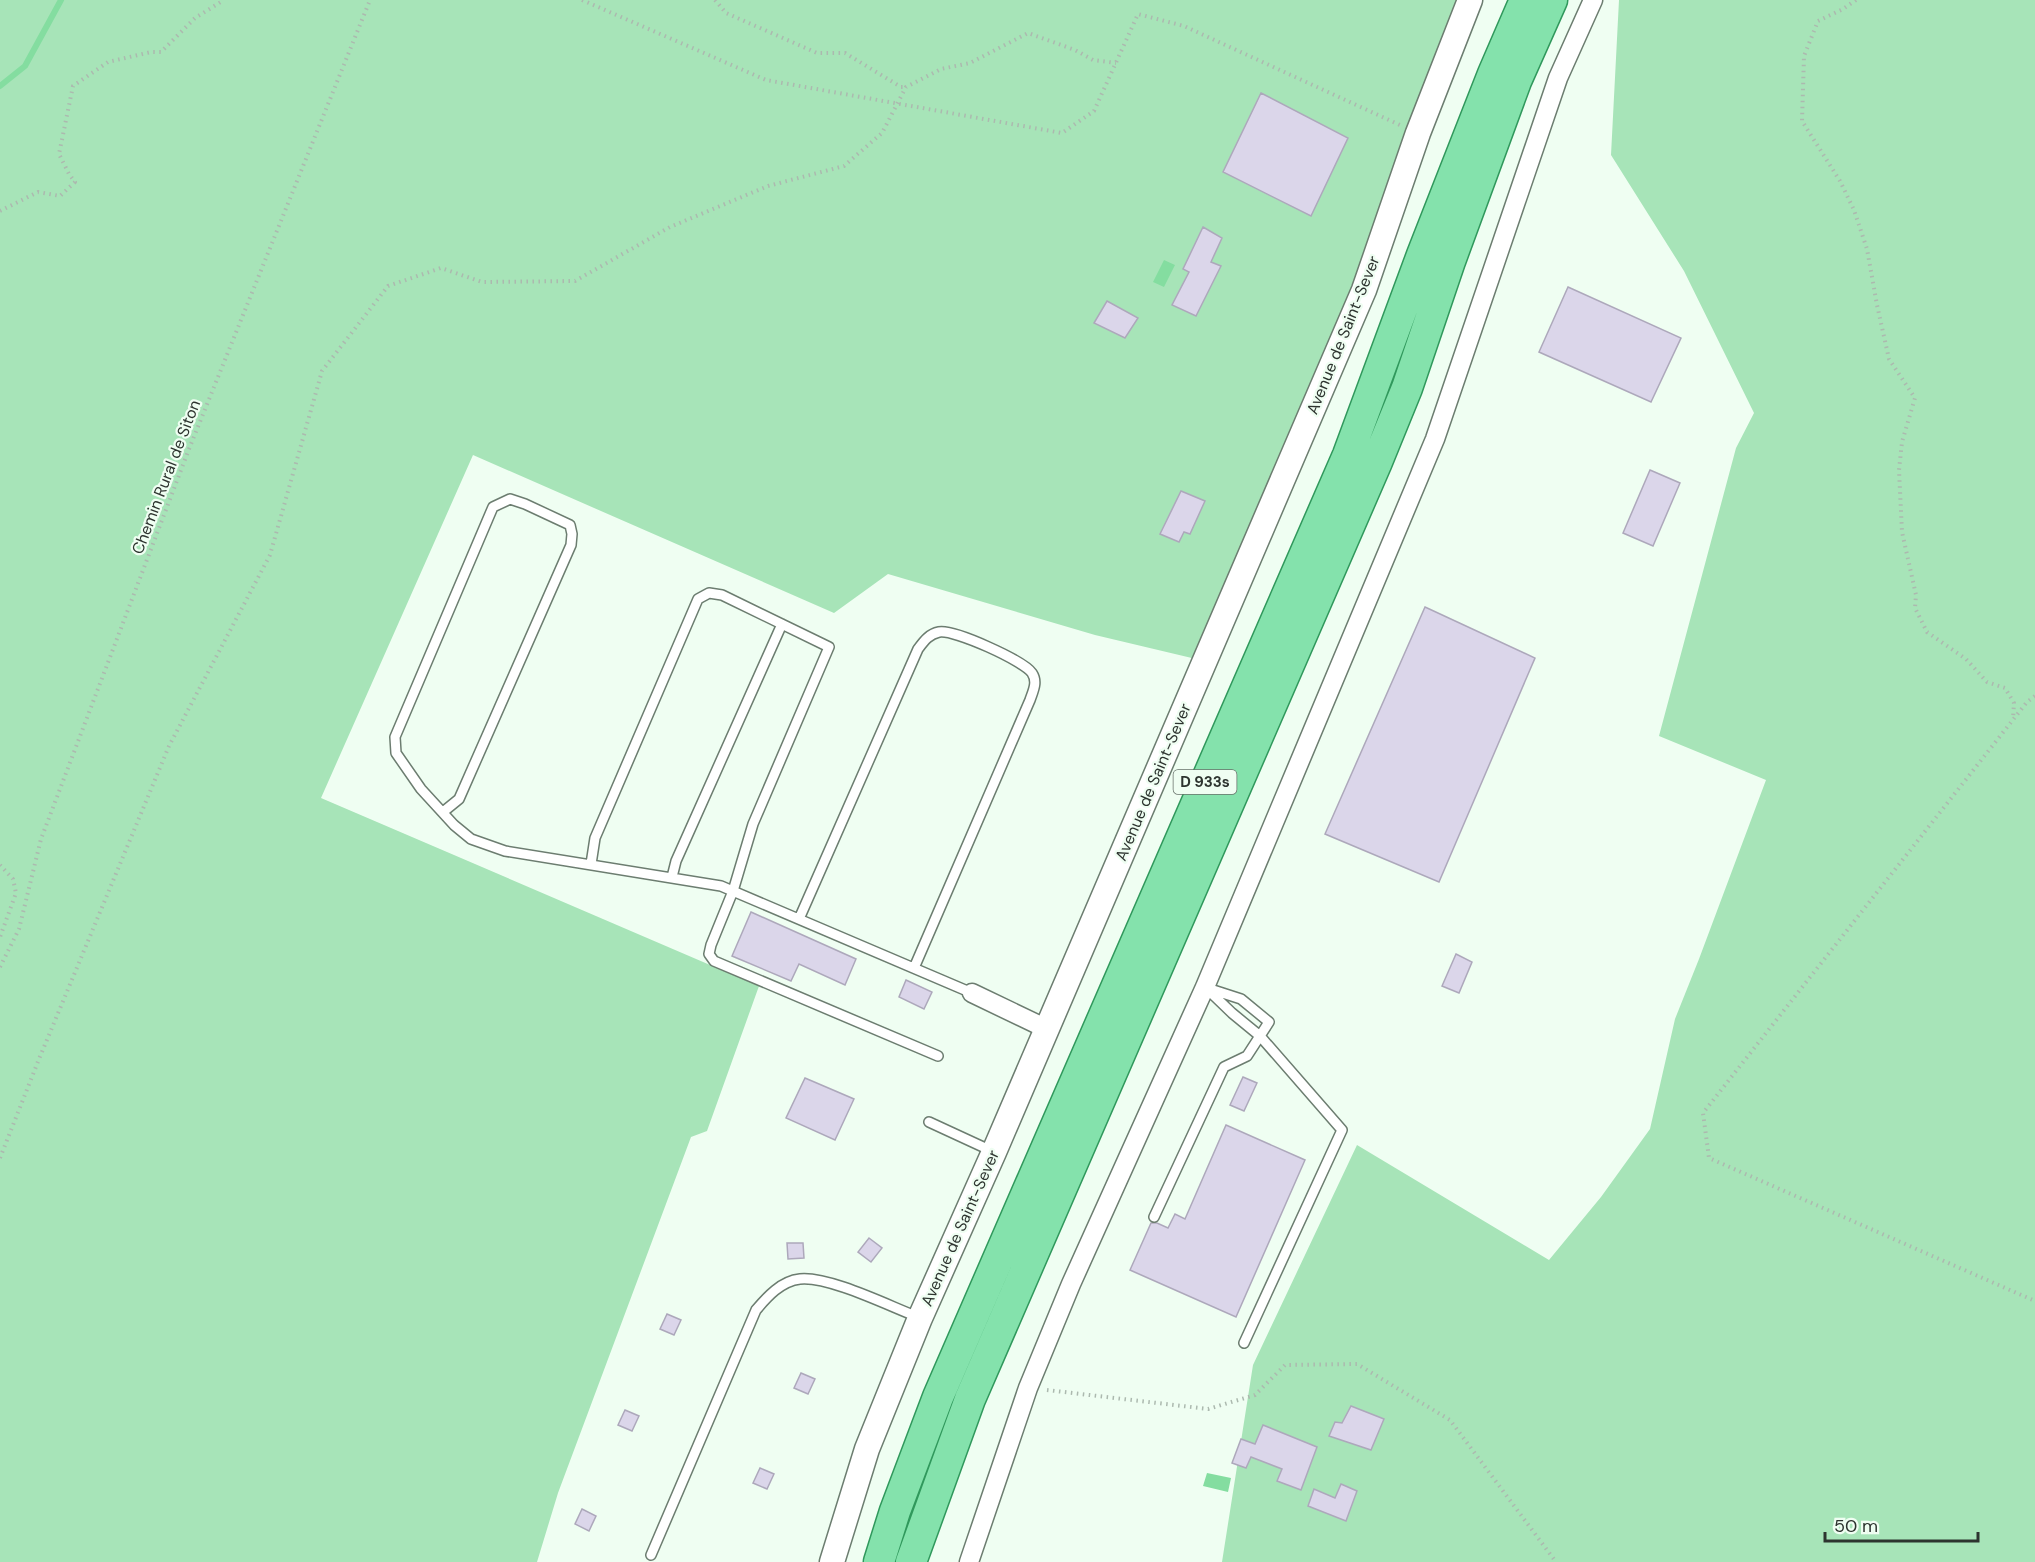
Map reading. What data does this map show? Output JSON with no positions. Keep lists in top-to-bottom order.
{
  "streets": {
    "main road": ["D 933s"],
    "street": ["Avenue de Saint-Sever"],
    "path": ["Chemin Rural de Siton"]
  },
  "scale_bar": "50 m"
}
